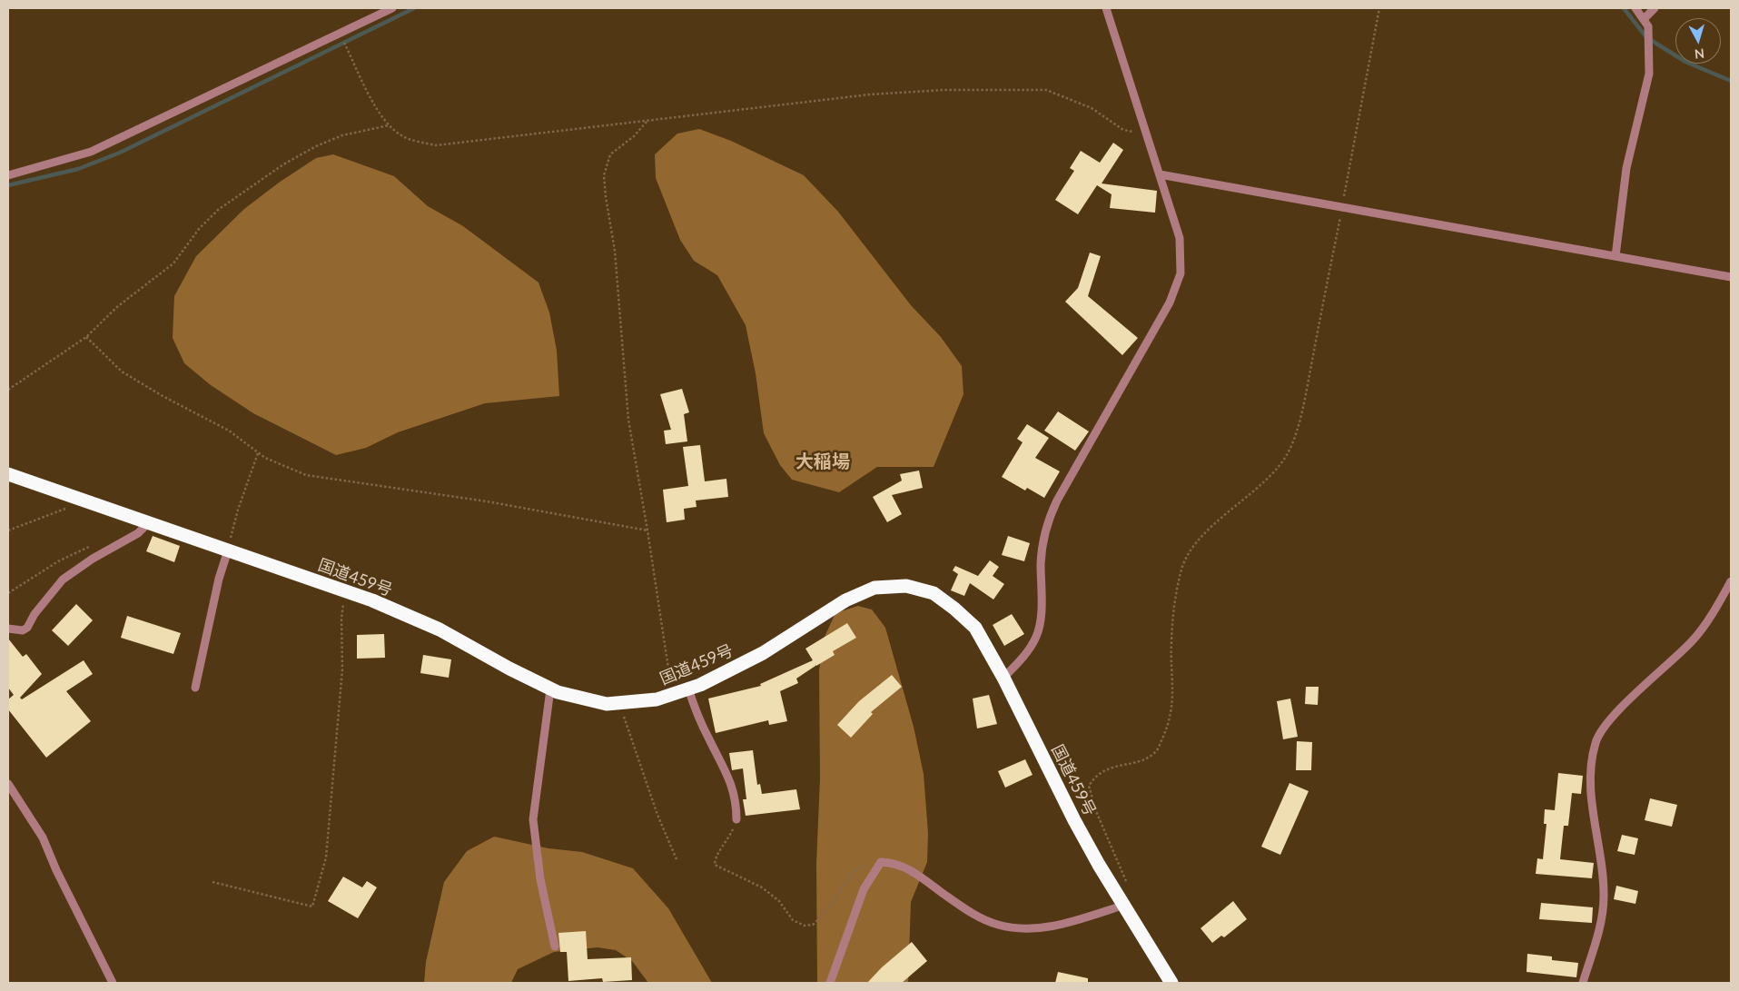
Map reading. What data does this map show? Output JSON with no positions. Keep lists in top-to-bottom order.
{
  "streets": {
    "highway": ["国道459号"]
  },
  "districts": ["大稲場"],
  "north": "bottom"
}
